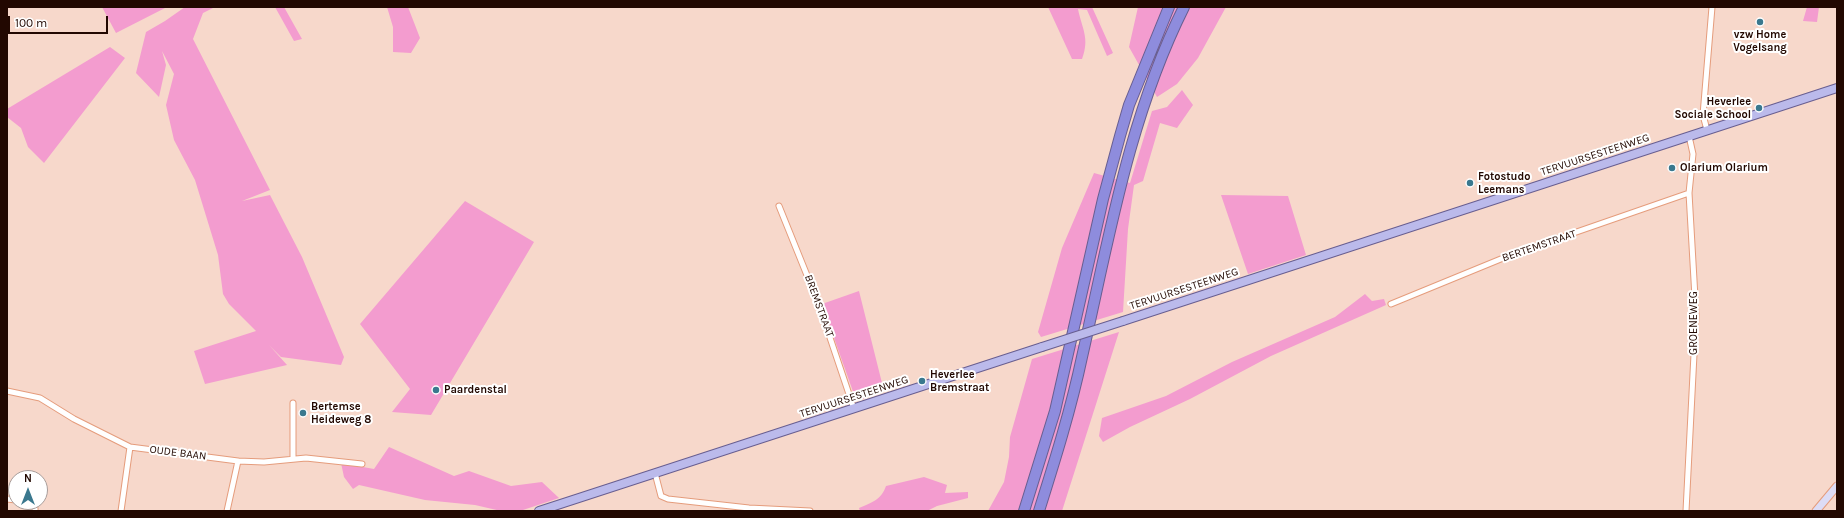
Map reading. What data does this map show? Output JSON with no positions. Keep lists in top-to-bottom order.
{
  "streets": {
    "main road": ["TERVUURSESTEENWEG"],
    "street": [
      "BERTEMSTRAAT",
      "BREMSTRAAT",
      "GROENEWEG",
      "OUDE BAAN"
    ]
  },
  "crossings": [
    ["TERVUURSESTEENWEG", "BREMSTRAAT"],
    ["TERVUURSESTEENWEG", "GROENEWEG"],
    ["BERTEMSTRAAT", "GROENEWEG"]
  ],
  "places": [
    "vzw Home Vogelsang",
    "Heverlee Sociale School",
    "Olarium Olarium",
    "Fotostudo Leemans",
    "Heverlee Bremstraat",
    "Paardenstal",
    "Bertemse Heideweg 8"
  ],
  "scale_bar": "100 m",
  "north": "top"
}
